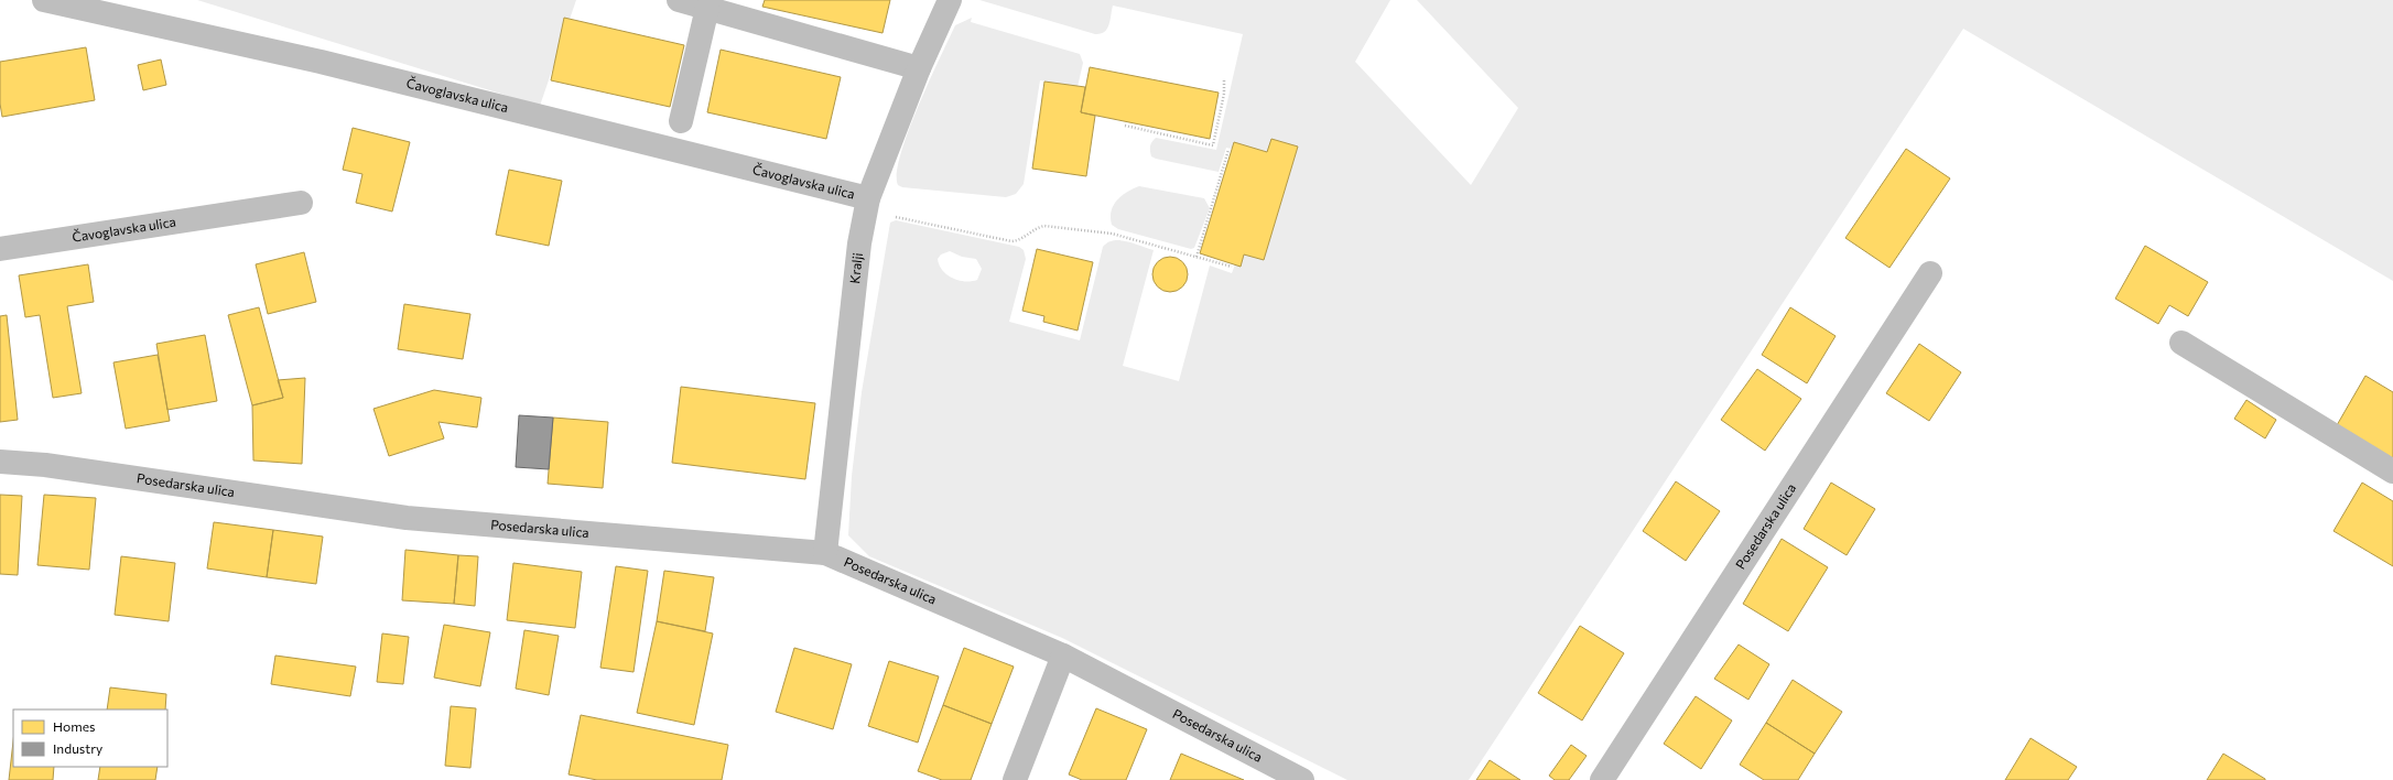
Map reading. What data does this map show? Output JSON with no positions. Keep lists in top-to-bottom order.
{
  "streets": {
    "street": ["Čavoglavska ulica", "Kralji", "Posedarska ulica"]
  },
  "crossings": [
    ["Čavoglavska ulica", "Kralji"],
    ["Kralji", "Posedarska ulica"]
  ],
  "legend": ["Homes", "Industry"]
}
